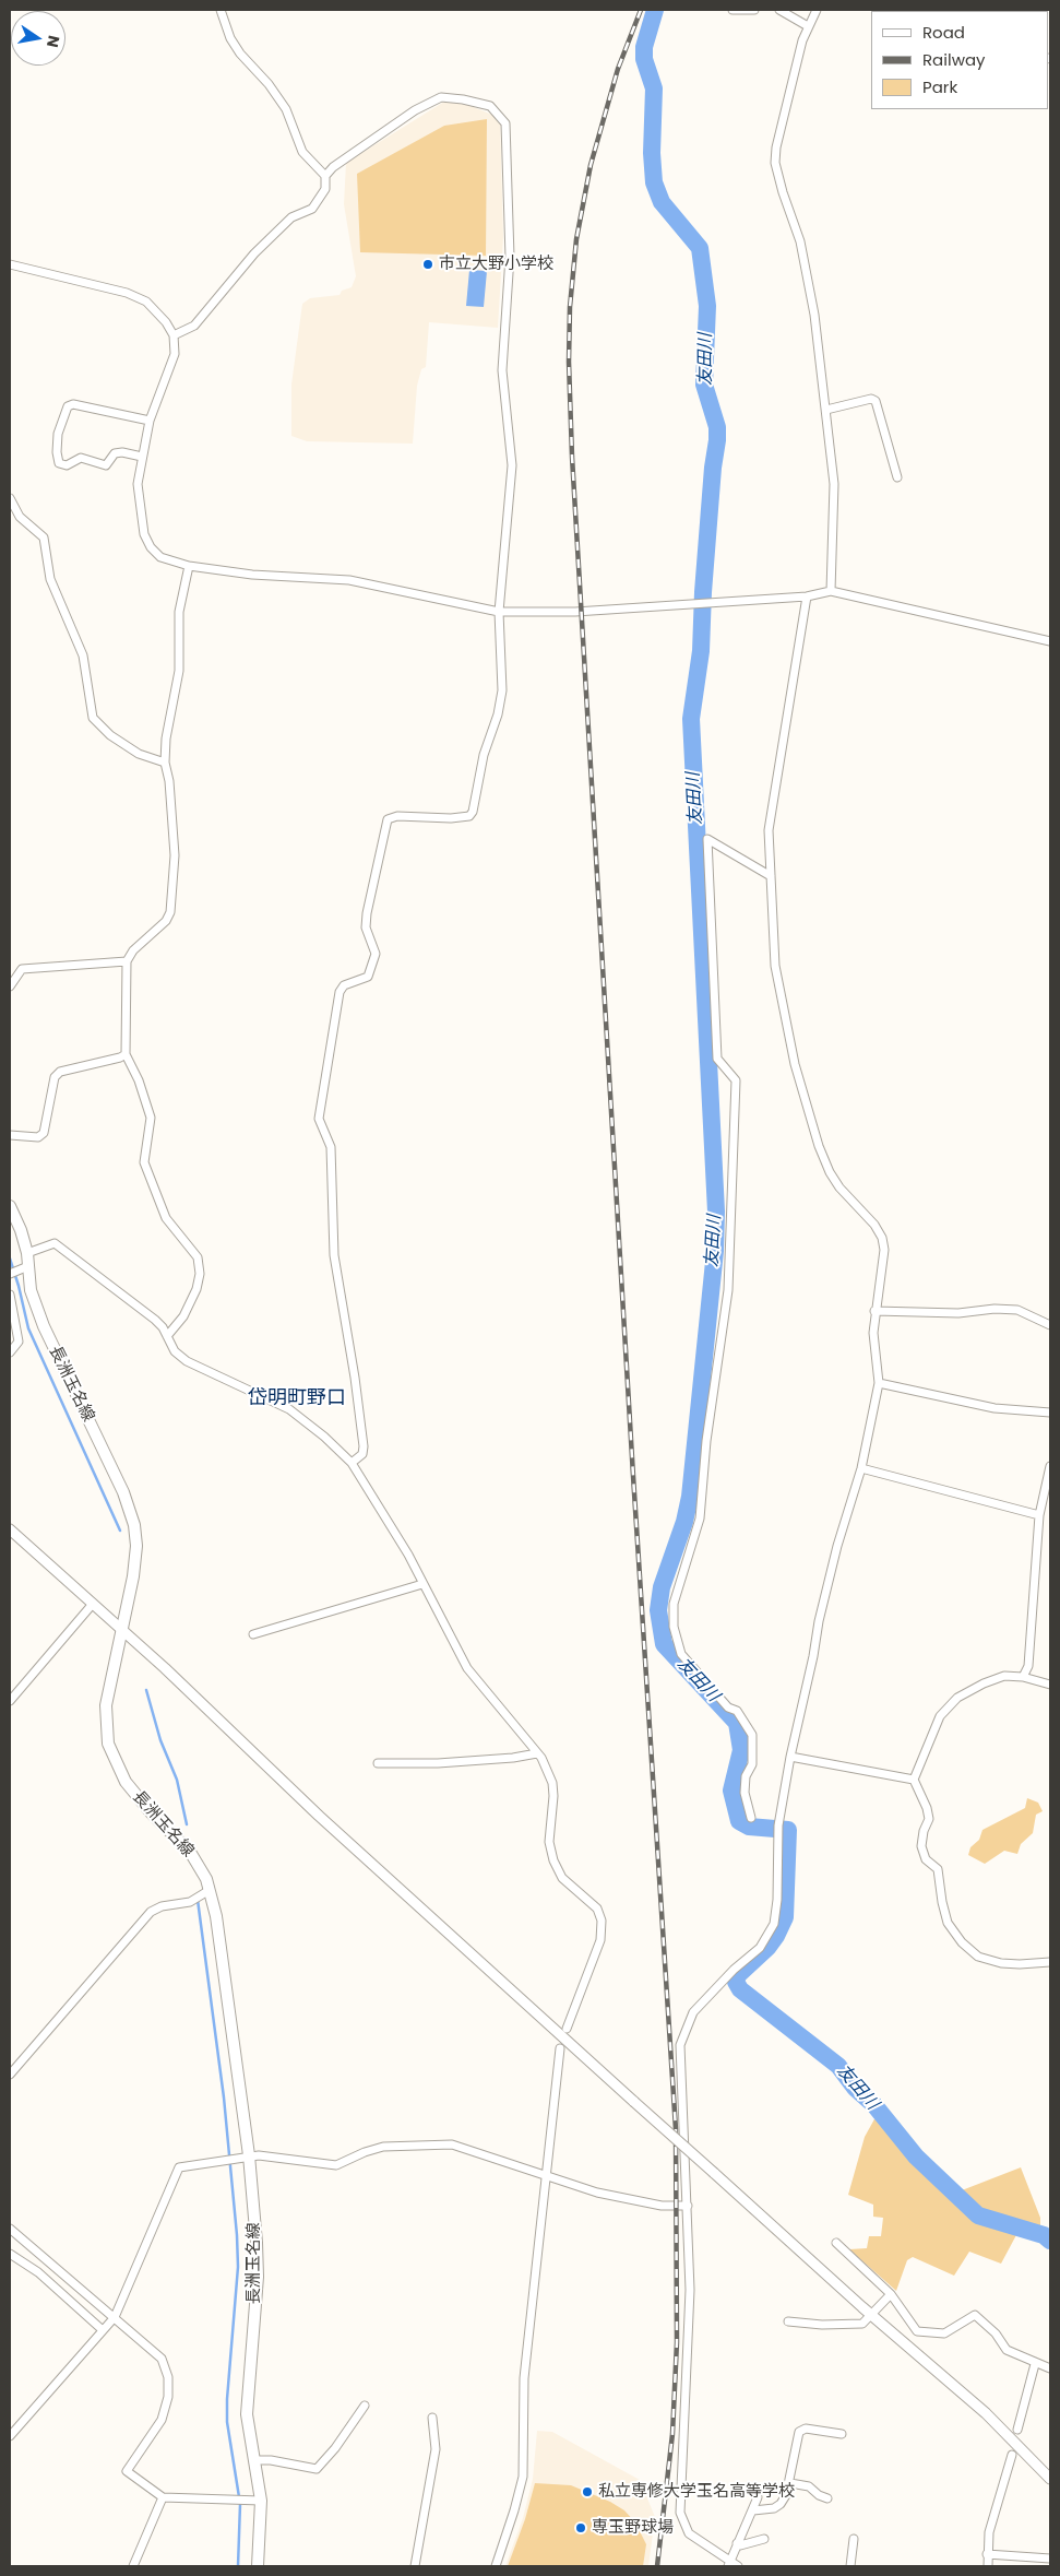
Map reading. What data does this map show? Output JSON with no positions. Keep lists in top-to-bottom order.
{
  "streets": {
    "main road": ["長洲玉名線"]
  },
  "districts": ["岱明町野口"],
  "water": ["友田川"],
  "places": ["市立大野小学校", "私立専修大学玉名高等学校", "専玉野球場"],
  "legend": ["Road", "Railway", "Park"],
  "north": "right"
}
